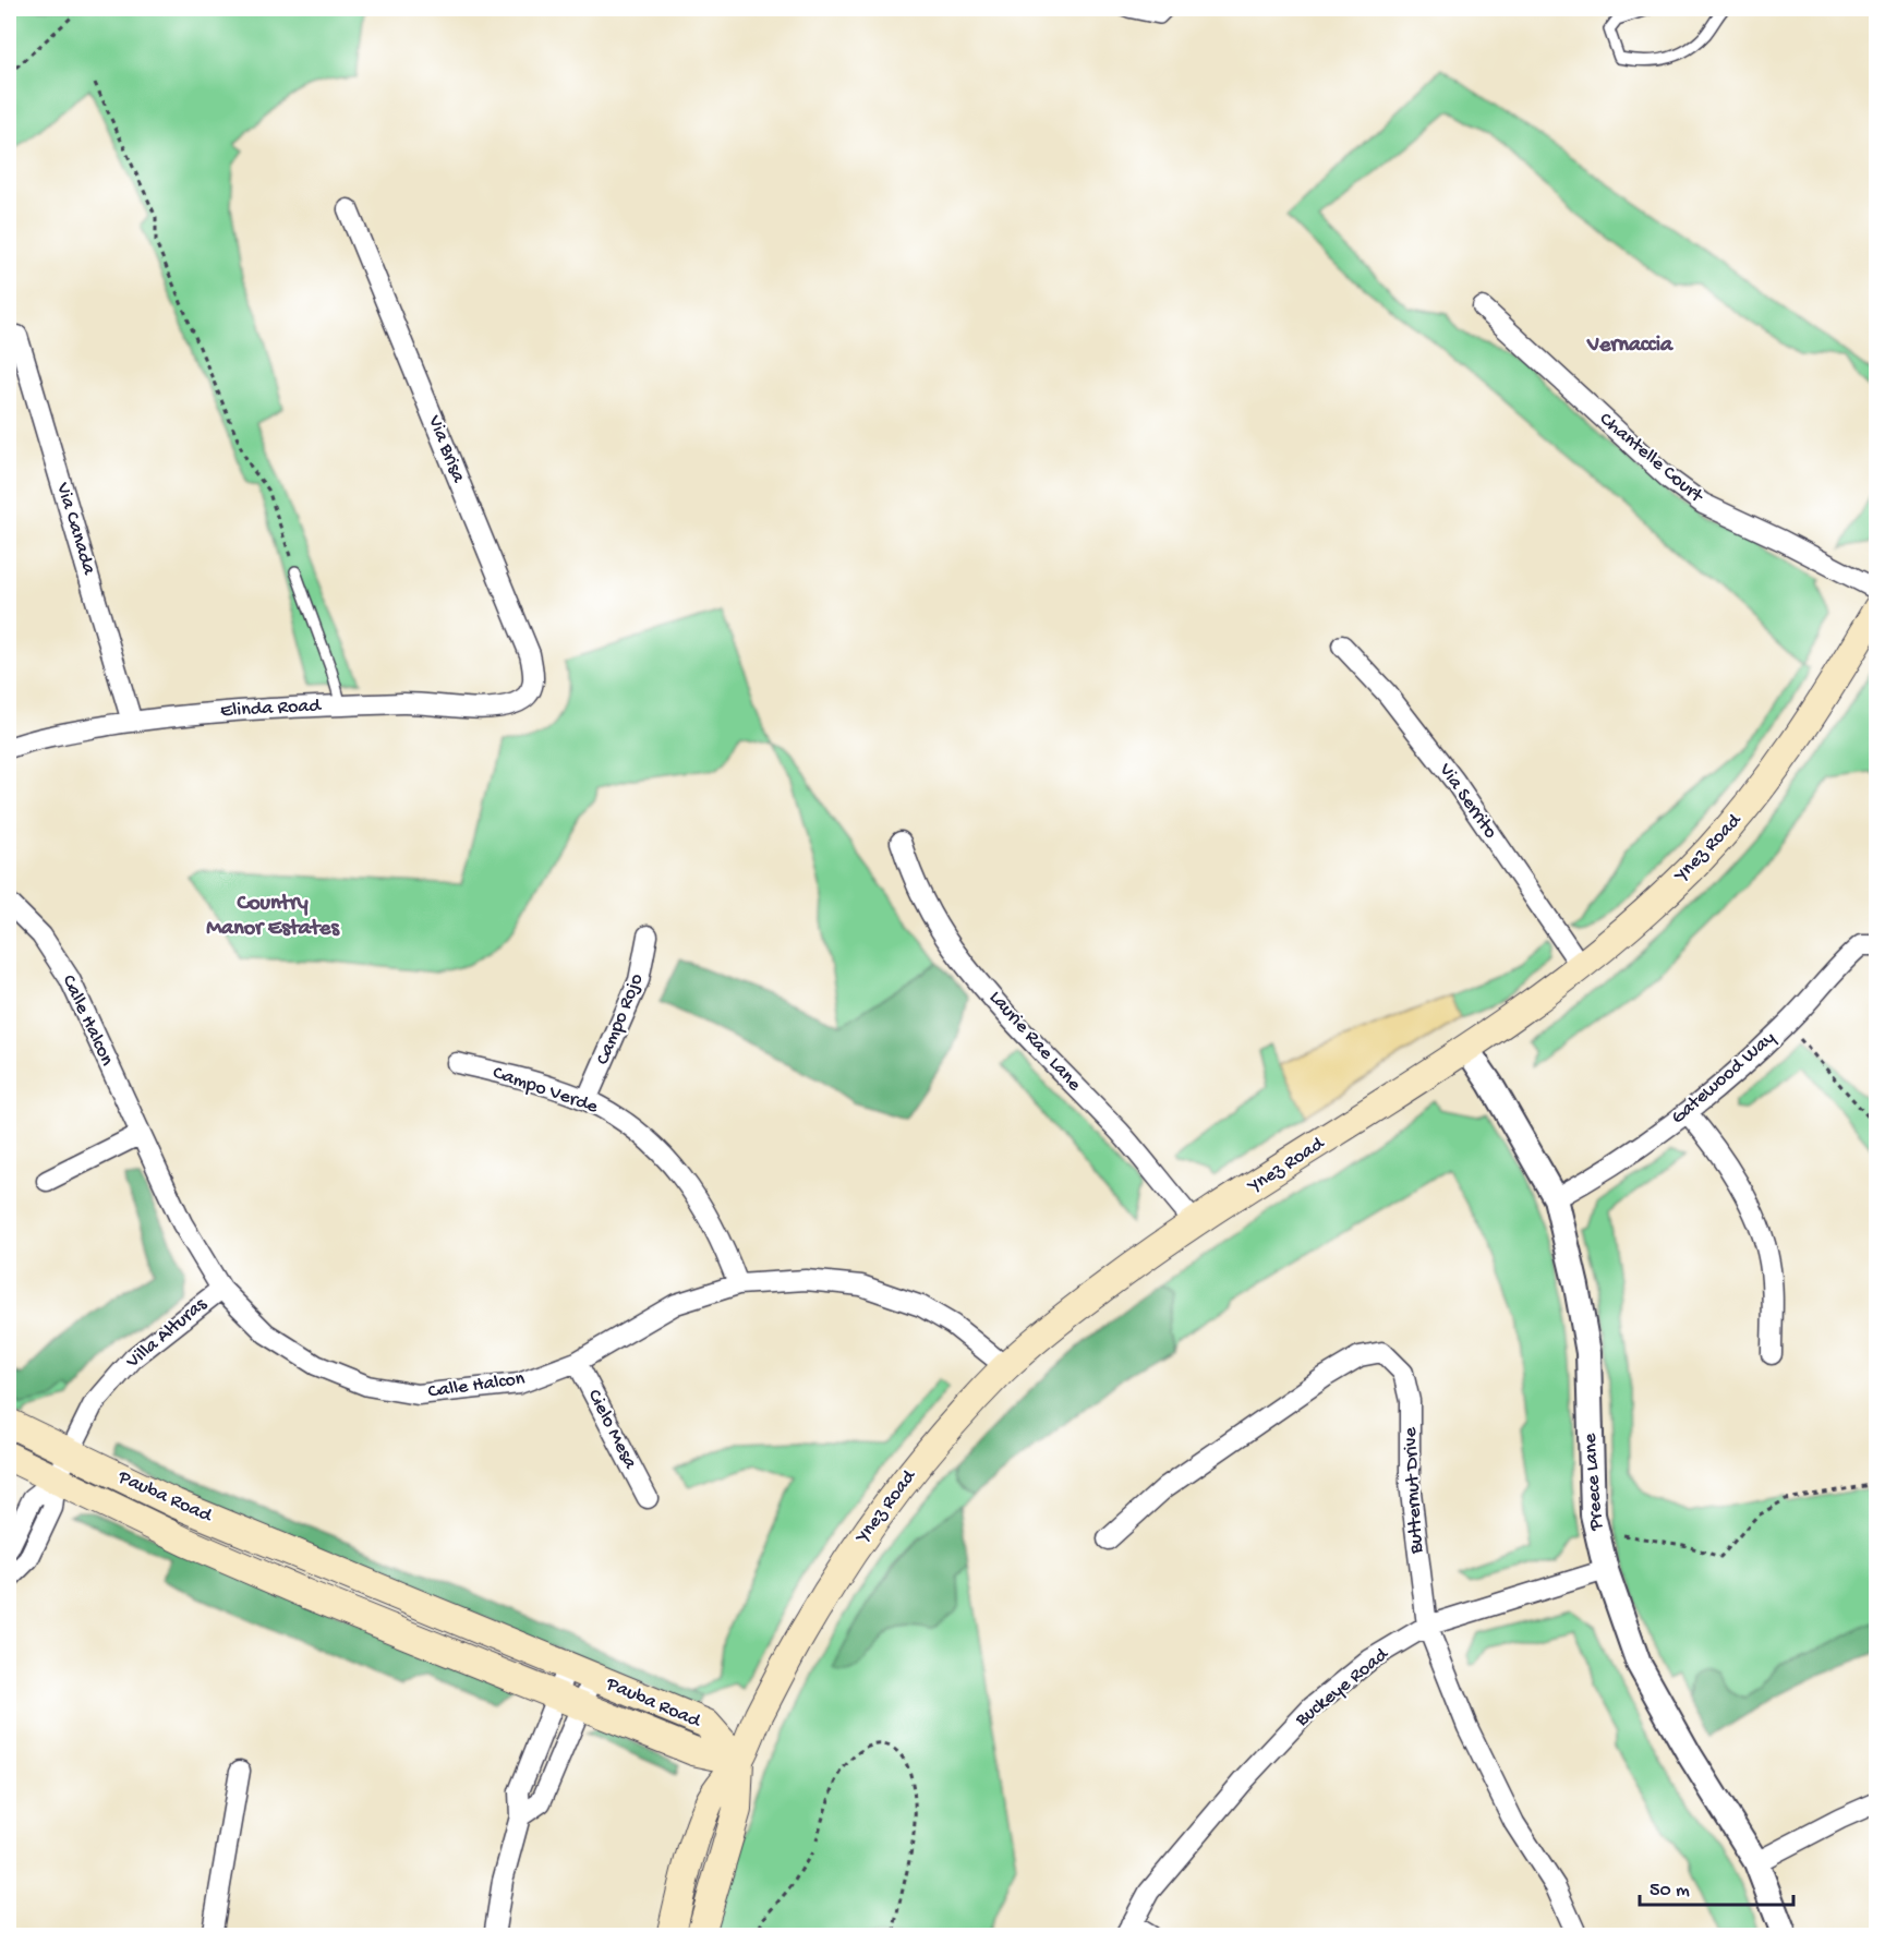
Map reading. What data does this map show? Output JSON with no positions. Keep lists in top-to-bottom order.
{
  "streets": {
    "main road": ["Ynez Road", "Pauba Road"],
    "street": [
      "Via Brisa",
      "Chantelle Court",
      "Via Canada",
      "Elinda Road",
      "Via Serrito",
      "Campo Rojo",
      "Calle Halcon",
      "Laurie Rae Lane",
      "Gatewood Way",
      "Campo Verde",
      "Villa Alturas",
      "Cielo Mesa",
      "Preece Lane",
      "Butternut Drive",
      "Buckeye Road"
    ]
  },
  "crossings": [
    ["Via Brisa", "Elinda Road"],
    ["Via Canada", "Elinda Road"],
    ["Via Serrito", "Ynez Road"],
    ["Ynez Road", "Calle Halcon"],
    ["Ynez Road", "Laurie Rae Lane"],
    ["Ynez Road", "Preece Lane"],
    ["Ynez Road", "Pauba Road"],
    ["Campo Rojo", "Campo Verde"],
    ["Calle Halcon", "Campo Verde"],
    ["Calle Halcon", "Villa Alturas"],
    ["Calle Halcon", "Cielo Mesa"],
    ["Gatewood Way", "Preece Lane"],
    ["Villa Alturas", "Pauba Road"],
    ["Preece Lane", "Buckeye Road"],
    ["Butternut Drive", "Buckeye Road"]
  ],
  "districts": ["Vernaccia", "Country Manor Estates"],
  "scale_bar": "50 m"
}
